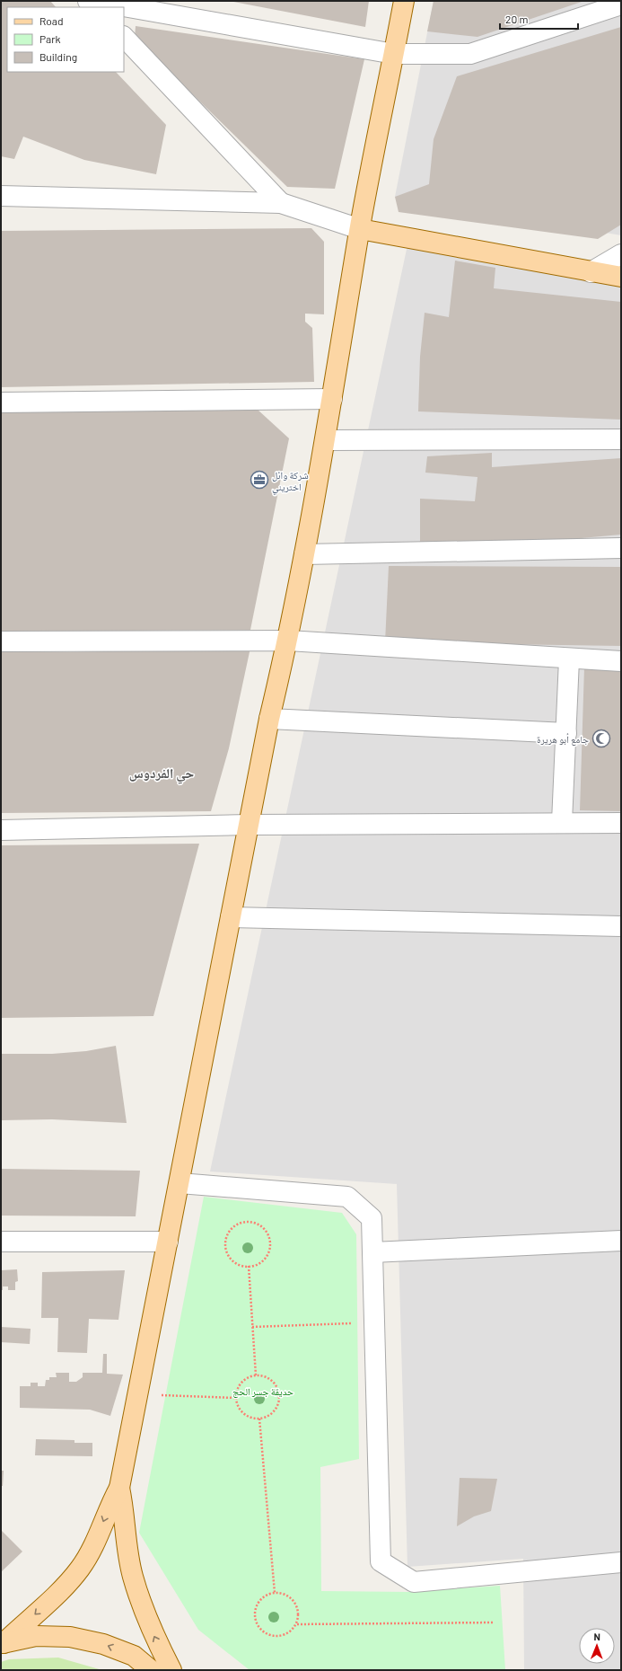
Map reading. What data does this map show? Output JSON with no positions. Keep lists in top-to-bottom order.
{
  "districts": ["حي الفردوس"],
  "parks": ["حديقة جسر الحج"],
  "places": {
    "office": ["شركة وائل اختريني"],
    "mosque": ["جامع أبو هريرة"]
  },
  "legend": ["Road", "Park", "Building"],
  "scale_bar": "20 m",
  "north": "top"
}
